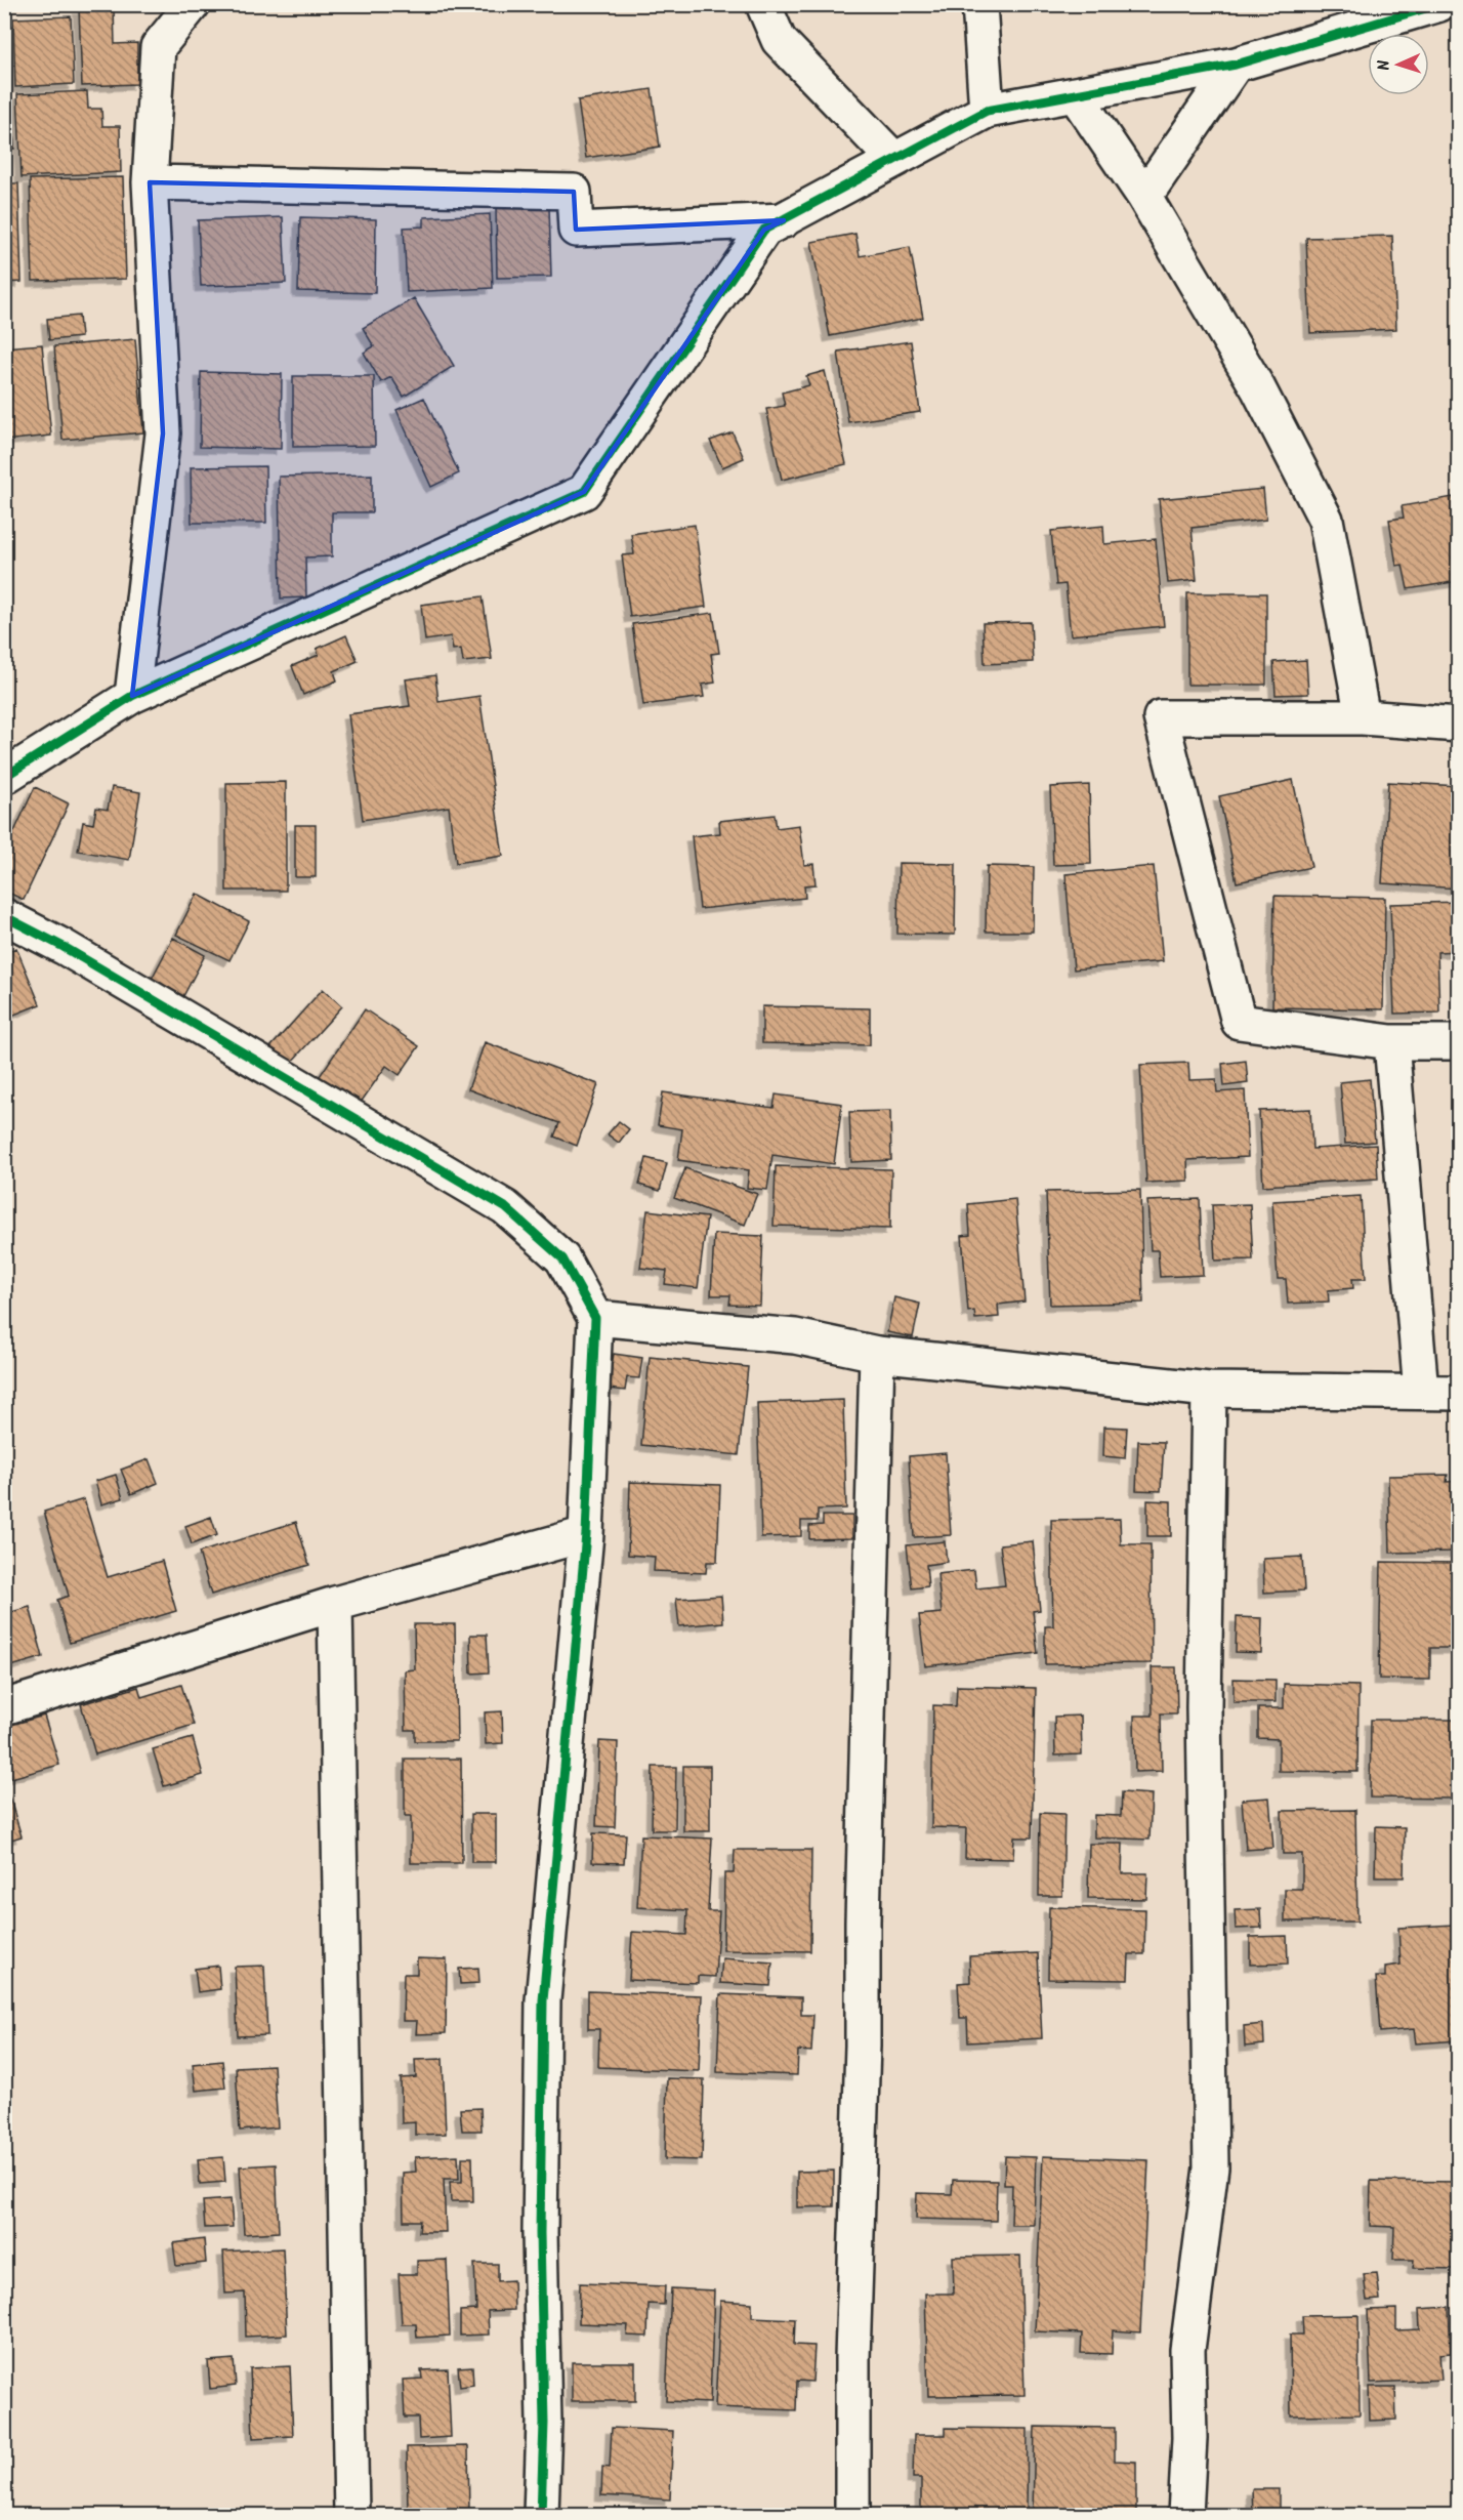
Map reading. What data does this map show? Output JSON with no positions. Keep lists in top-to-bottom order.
{
  "north": "left"
}
